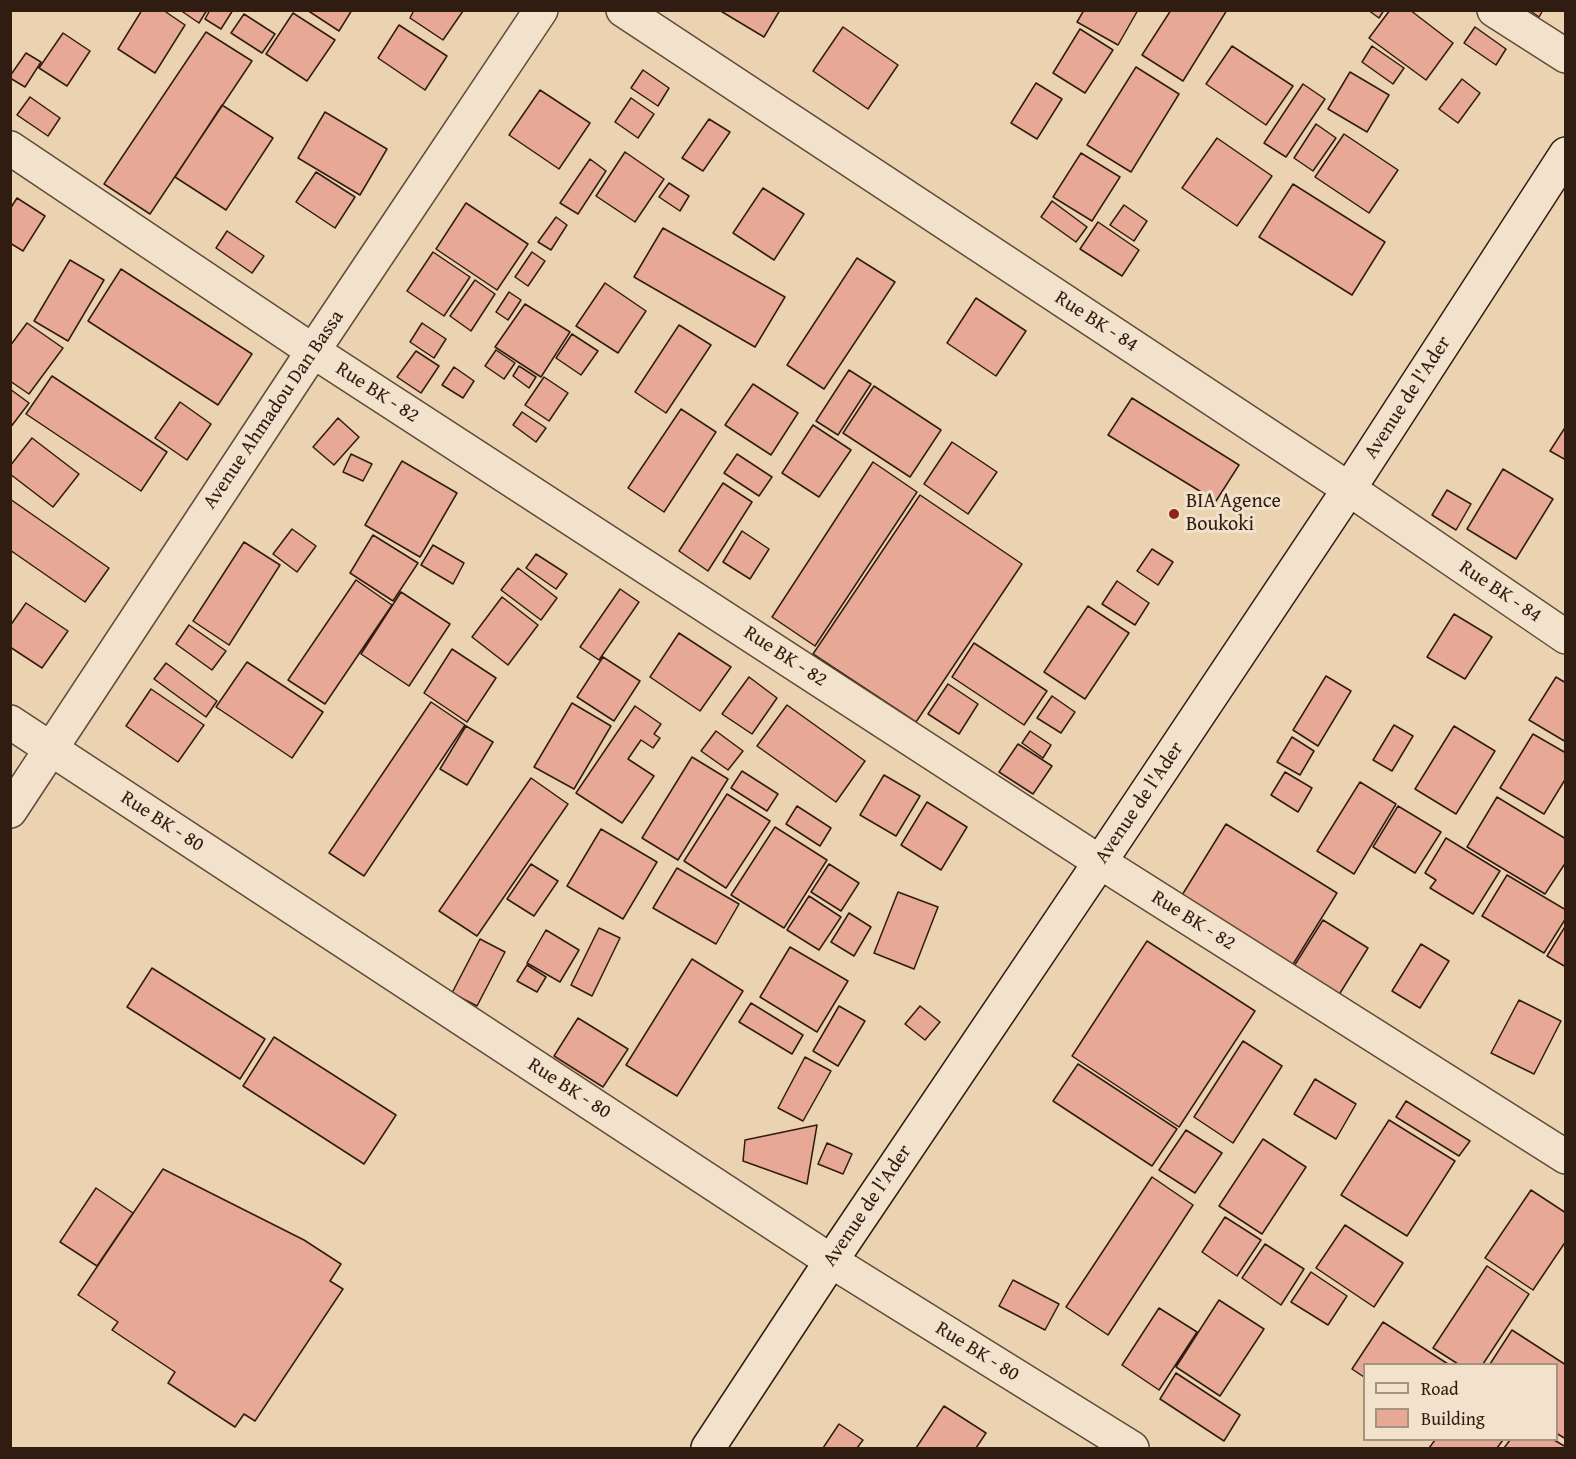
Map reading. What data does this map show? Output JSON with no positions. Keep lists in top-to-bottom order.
{
  "streets": {
    "street": [
      "Rue BK - 84",
      "Rue BK - 82",
      "Avenue de l'Ader",
      "Avenue Ahmadou Dan Bassa",
      "Rue BK - 80"
    ]
  },
  "crossings": [
    ["Rue BK - 84", "Avenue de l'Ader"],
    ["Rue BK - 82", "Avenue de l'Ader"],
    ["Rue BK - 82", "Avenue Ahmadou Dan Bassa"],
    ["Avenue de l'Ader", "Rue BK - 80"],
    ["Avenue Ahmadou Dan Bassa", "Rue BK - 80"]
  ],
  "places": ["BIA Agence Boukoki"],
  "legend": ["Road", "Building"]
}
